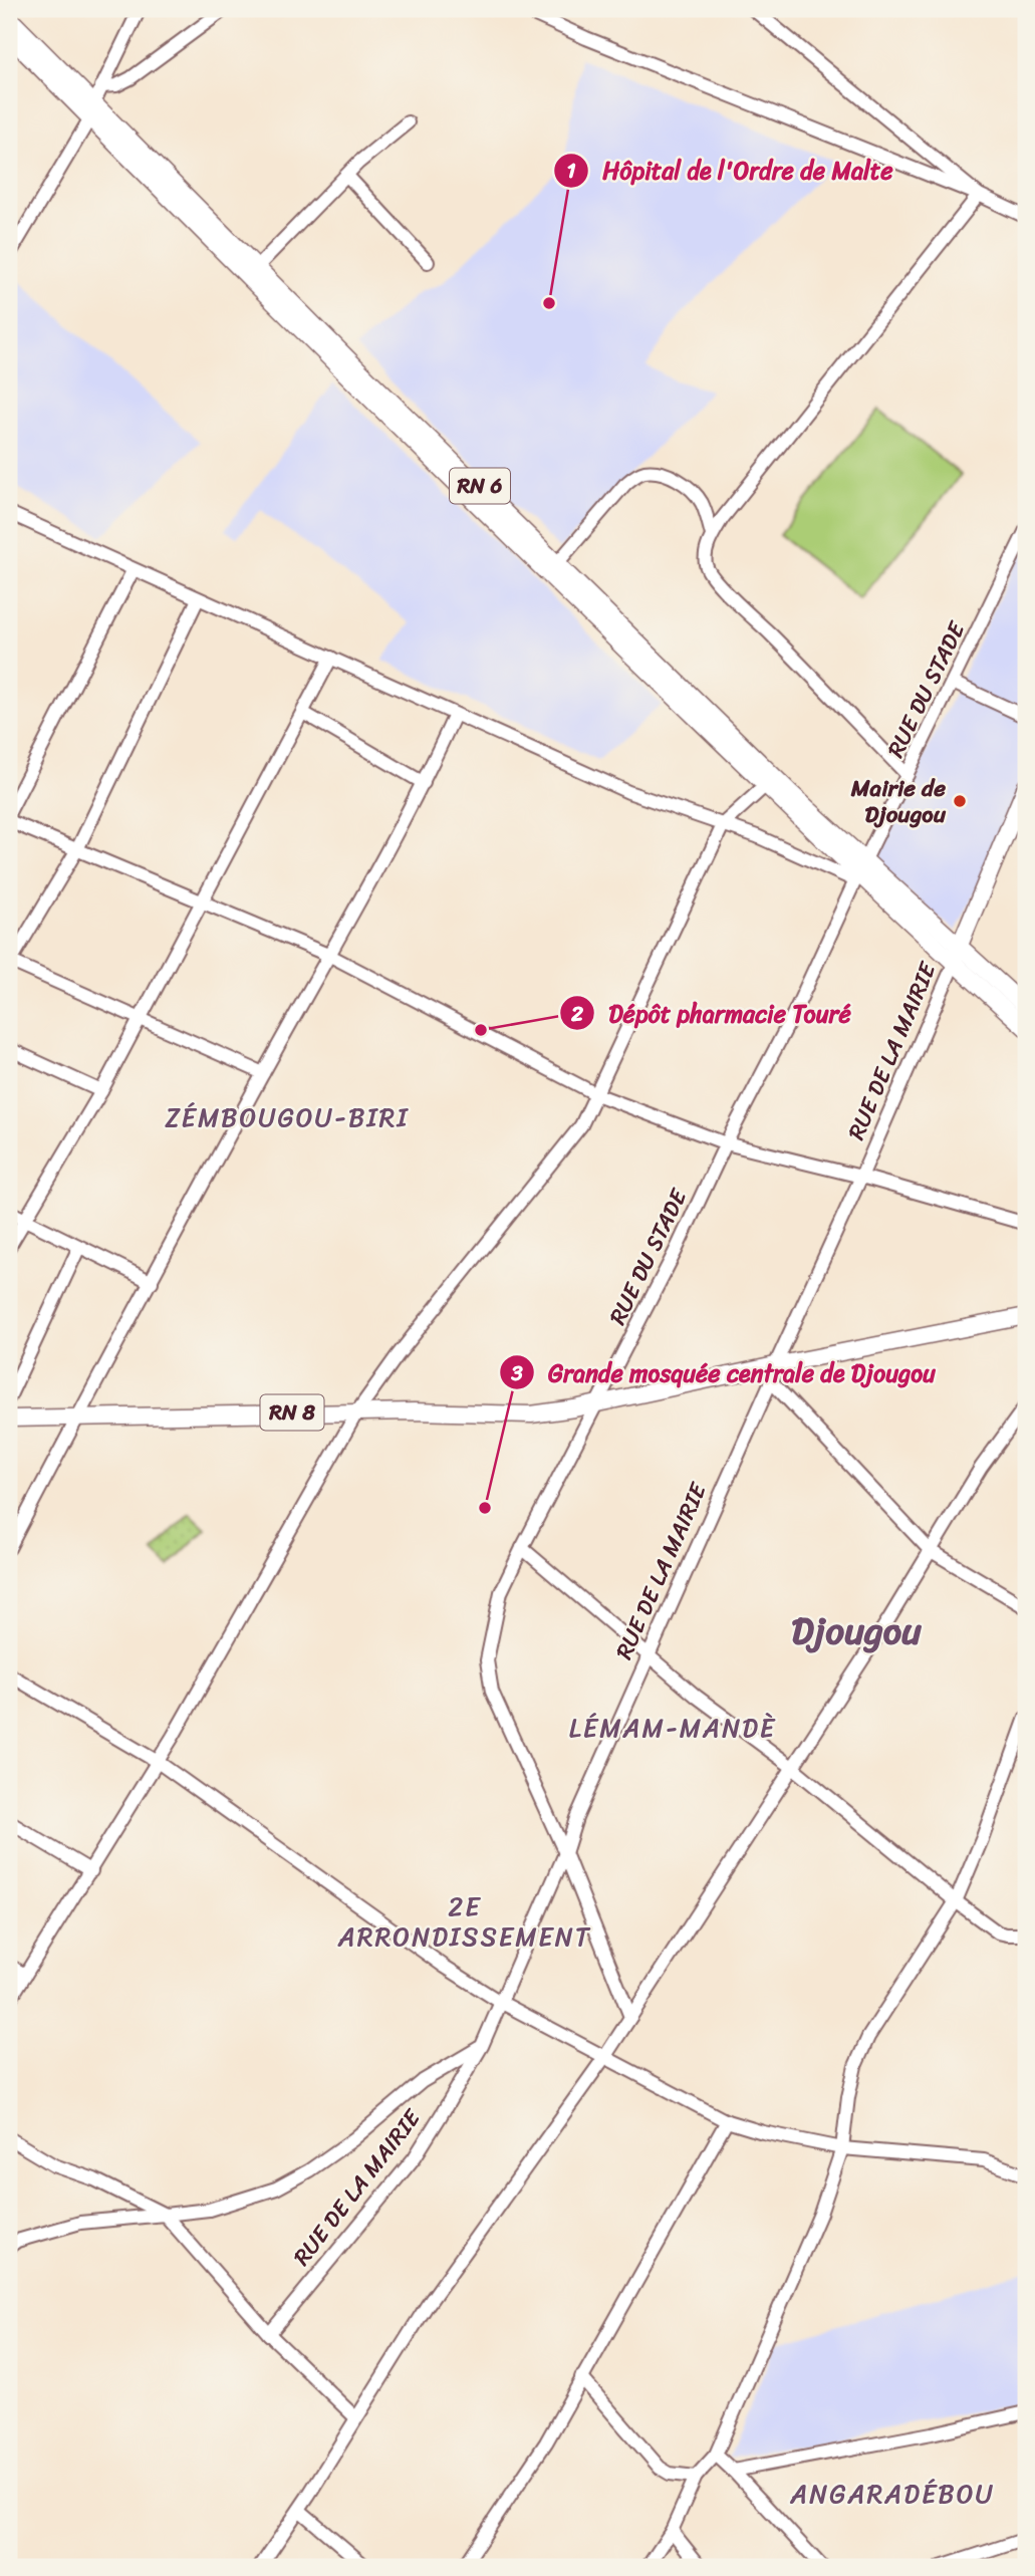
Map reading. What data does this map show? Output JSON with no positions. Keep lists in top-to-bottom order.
{
  "streets": {
    "main road": ["RN 6", "RUE DE LA MAIRIE", "RN 8"],
    "street": ["RUE DU STADE"]
  },
  "crossings": [
    ["RN 6", "RUE DU STADE"],
    ["RN 6", "RUE DE LA MAIRIE"],
    ["RUE DU STADE", "RUE DE LA MAIRIE"],
    ["RUE DU STADE", "RN 8"],
    ["RUE DE LA MAIRIE", "RN 8"]
  ],
  "districts": [
    "ZÉMBOUGOU-BIRI",
    "Djougou",
    "LÉMAM-MANDÈ",
    "2E ARRONDISSEMENT",
    "ANGARADÉBOU"
  ],
  "places": [
    "Hôpital de l'Ordre de Malte",
    "Mairie de Djougou",
    "Dépôt pharmacie Touré",
    "Grande mosquée centrale de Djougou"
  ]
}
